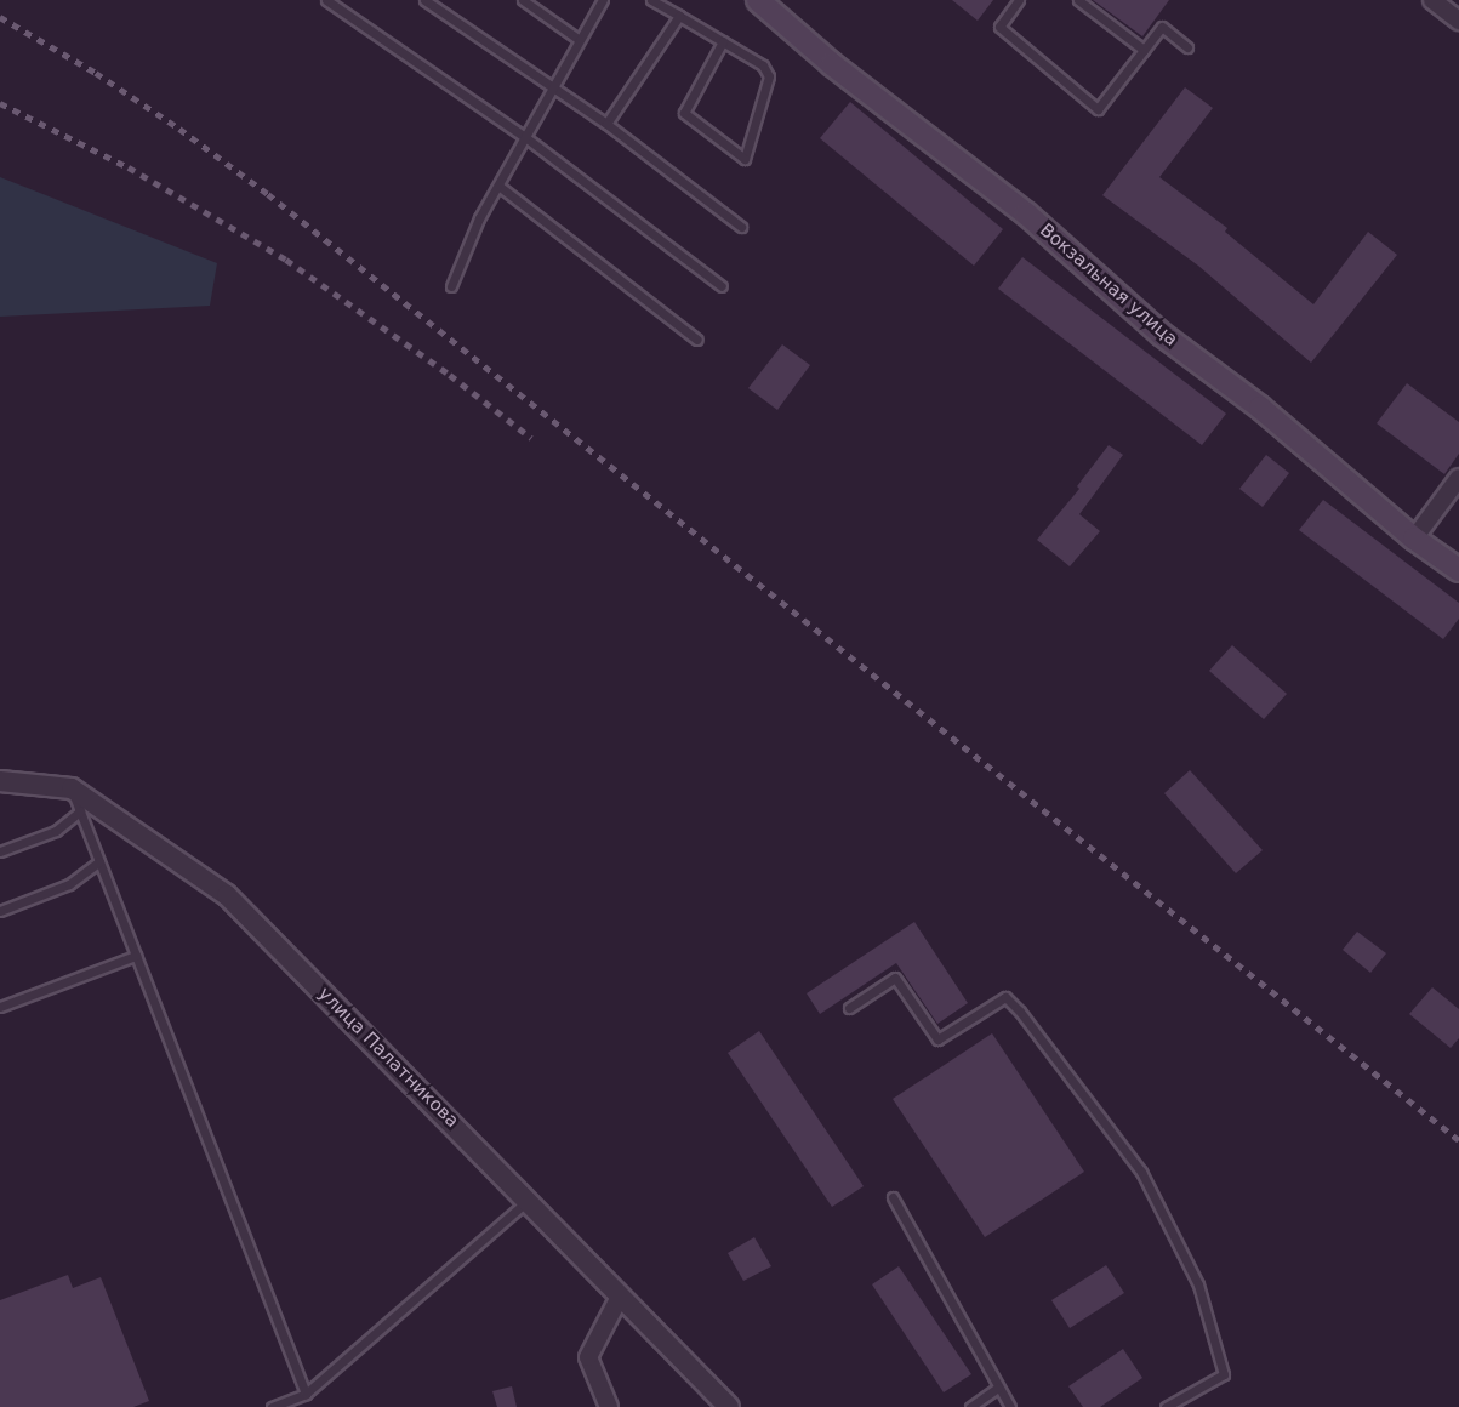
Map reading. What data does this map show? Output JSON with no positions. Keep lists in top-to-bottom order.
{
  "streets": {
    "main road": ["Вокзальная улица"],
    "street": ["улица Палатникова"]
  }
}
